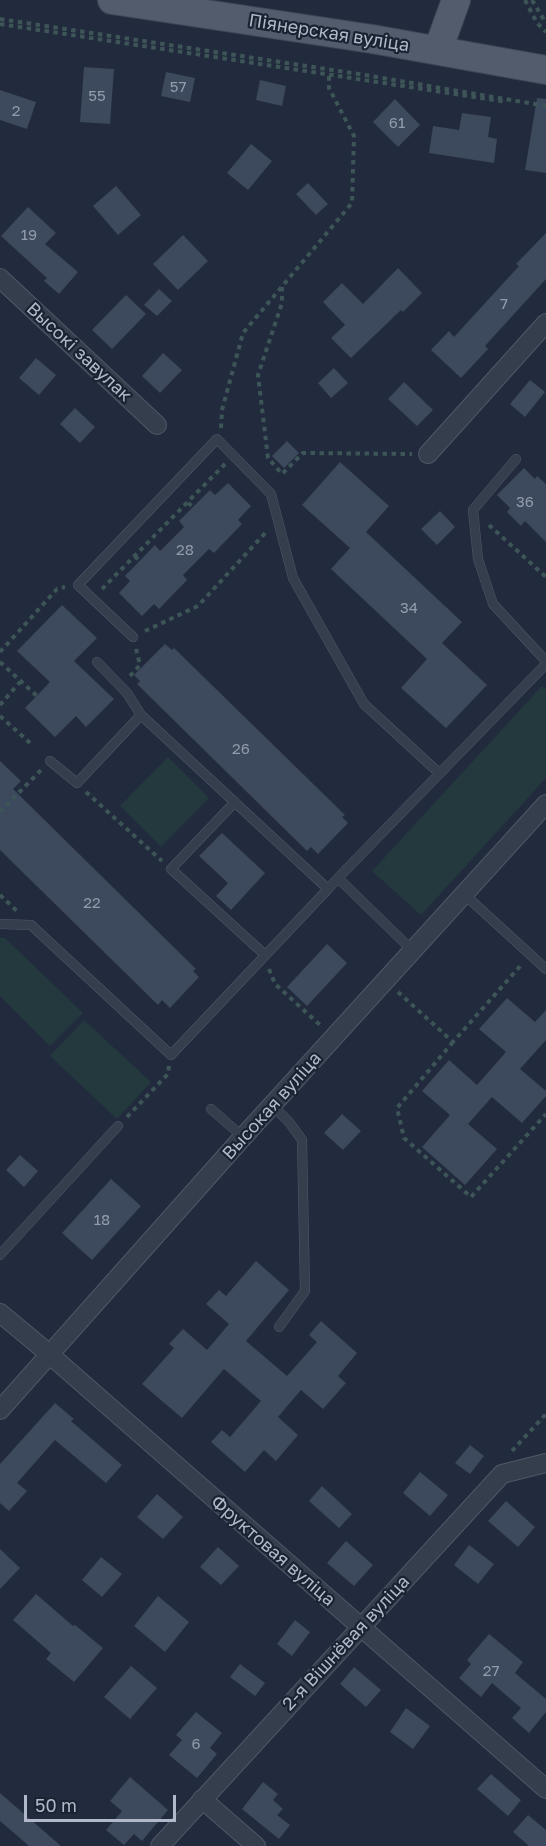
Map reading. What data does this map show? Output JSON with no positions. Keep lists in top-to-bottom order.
{
  "streets": {
    "main road": ["Піянерская вуліца"],
    "street": [
      "Высокі завулак",
      "Высокая вуліца",
      "Фруктовая вуліца",
      "2-я Вішнёвая вуліца"
    ]
  },
  "crossings": [
    ["Высокая вуліца", "Фруктовая вуліца"],
    ["Фруктовая вуліца", "2-я Вішнёвая вуліца"]
  ],
  "house_numbers": [
    "57",
    "55",
    "2",
    "61",
    "19",
    "7",
    "36",
    "28",
    "34",
    "26",
    "22",
    "18",
    "27",
    "6"
  ],
  "scale_bar": "50 m"
}
